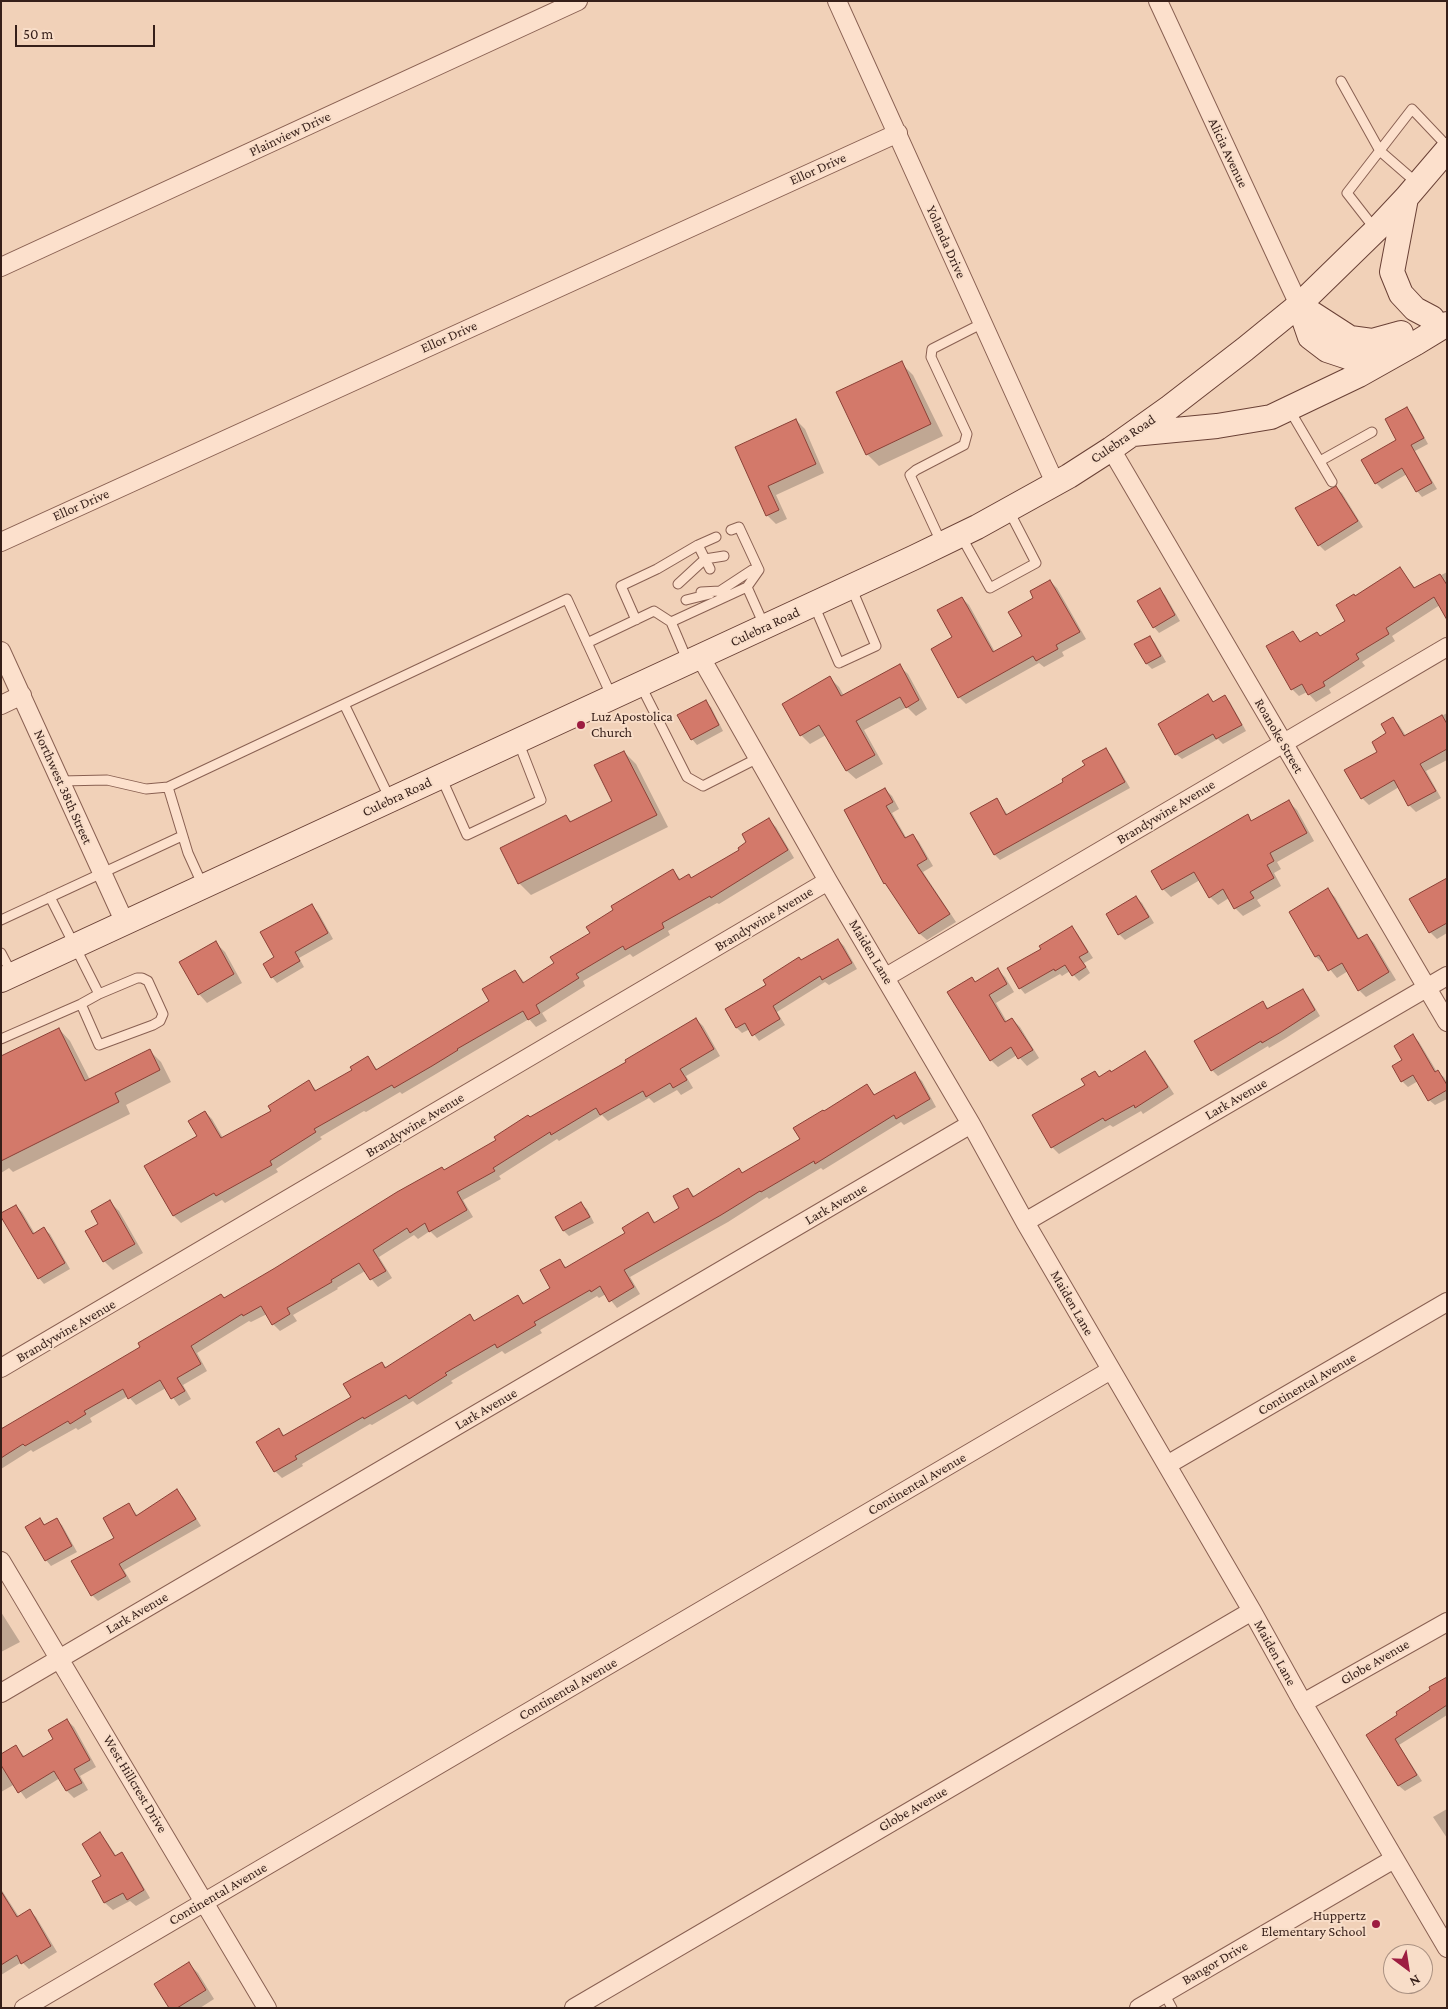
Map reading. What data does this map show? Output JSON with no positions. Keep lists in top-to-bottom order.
{
  "streets": {
    "main road": ["Culebra Road"],
    "street": [
      "Plainview Drive",
      "Alicia Avenue",
      "Ellor Drive",
      "Yolanda Drive",
      "Roanoke Street",
      "Northwest 38th Street",
      "Brandywine Avenue",
      "Maiden Lane",
      "Lark Avenue",
      "Continental Avenue",
      "Globe Avenue",
      "West Hillcrest Drive",
      "Bangor Drive"
    ]
  },
  "crossings": [
    ["Alicia Avenue", "Culebra Road"],
    ["Ellor Drive", "Yolanda Drive"],
    ["Yolanda Drive", "Culebra Road"],
    ["Culebra Road", "Roanoke Street"],
    ["Culebra Road", "Northwest 38th Street"],
    ["Culebra Road", "Maiden Lane"],
    ["Roanoke Street", "Brandywine Avenue"],
    ["Roanoke Street", "Lark Avenue"],
    ["Brandywine Avenue", "Maiden Lane"],
    ["Maiden Lane", "Lark Avenue"],
    ["Maiden Lane", "Continental Avenue"],
    ["Maiden Lane", "Globe Avenue"],
    ["Maiden Lane", "Bangor Drive"],
    ["Lark Avenue", "West Hillcrest Drive"],
    ["Continental Avenue", "West Hillcrest Drive"]
  ],
  "places": ["Luz Apostolica Church", "Huppertz Elementary School"],
  "scale_bar": "50 m",
  "north": "bottom right"
}
